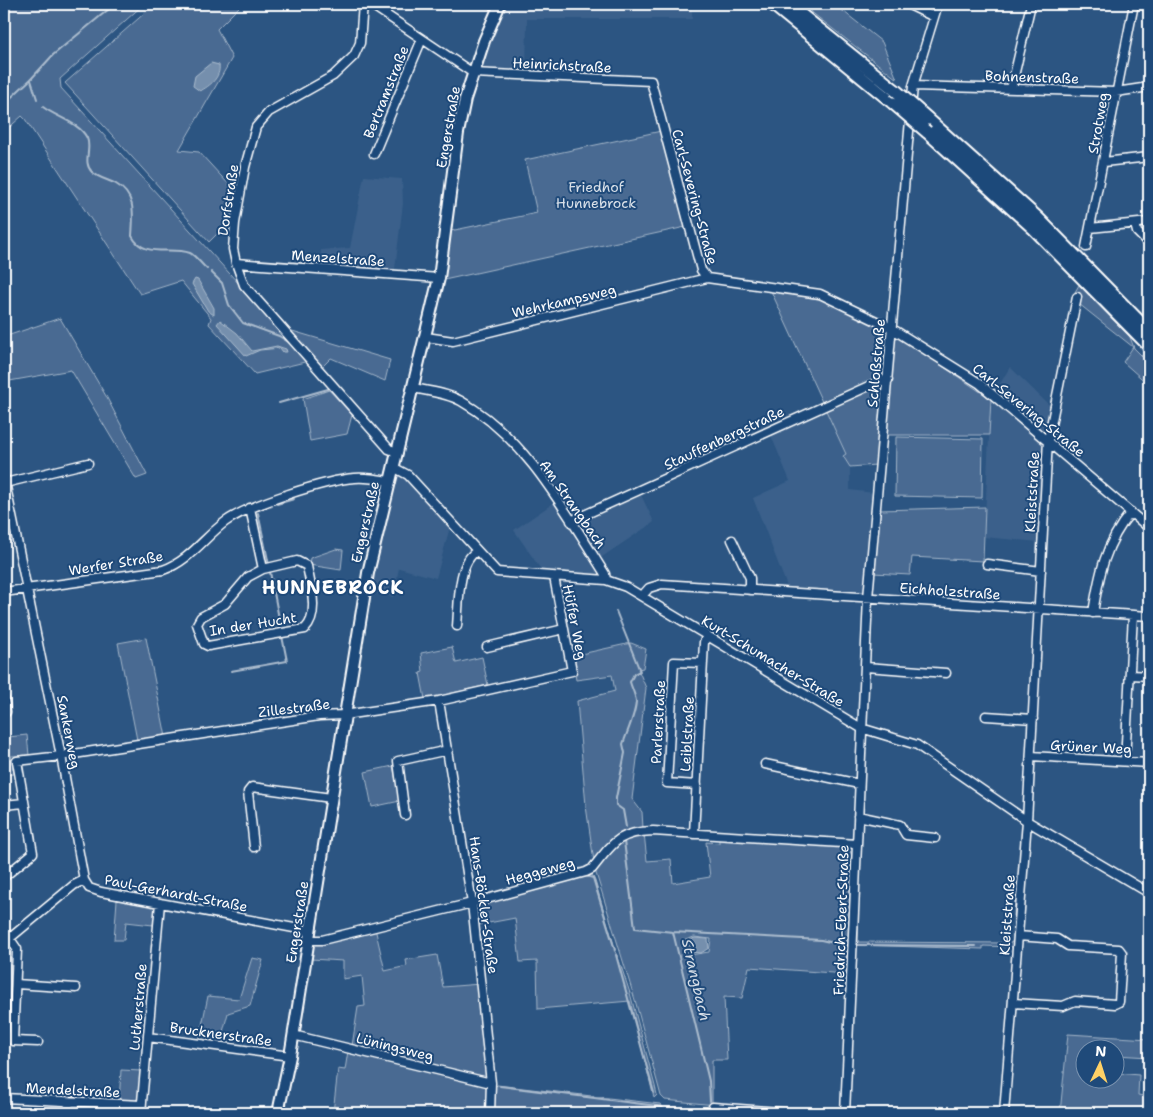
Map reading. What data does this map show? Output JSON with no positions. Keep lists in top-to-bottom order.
{
  "streets": {
    "main road": ["Engerstraße"],
    "street": [
      "Heinrichstraße",
      "Bohnenstraße",
      "Bertramstraße",
      "Strotweg",
      "Carl-Severing-Straße",
      "Dorfstraße",
      "Menzelstraße",
      "Wehrkampsweg",
      "Schloßstraße",
      "Stauffenbergstraße",
      "Kleiststraße",
      "Am Strangbach",
      "Werfer Straße",
      "Eichholzstraße",
      "Hüffer Weg",
      "In der Hucht",
      "Kurt-Schumacher-Straße",
      "Zillestraße",
      "Parlerstraße",
      "Sankerweg",
      "Leiblstraße",
      "Grüner Weg",
      "Heggeweg",
      "Paul-Gerhardt-Straße",
      "Hans-Böckler-Straße",
      "Friedrich-Ebert-Straße",
      "Lutherstraße",
      "Brucknerstraße",
      "Lüningsweg",
      "Mendelstraße"
    ]
  },
  "crossings": [
    ["Heinrichstraße", "Engerstraße"],
    ["Heinrichstraße", "Carl-Severing-Straße"],
    ["Bohnenstraße", "Strotweg"],
    ["Bohnenstraße", "Schloßstraße"],
    ["Engerstraße", "Dorfstraße"],
    ["Engerstraße", "Menzelstraße"],
    ["Engerstraße", "Wehrkampsweg"],
    ["Engerstraße", "Am Strangbach"],
    ["Engerstraße", "Werfer Straße"],
    ["Engerstraße", "Kurt-Schumacher-Straße"],
    ["Engerstraße", "Zillestraße"],
    ["Engerstraße", "Heggeweg"],
    ["Engerstraße", "Paul-Gerhardt-Straße"],
    ["Engerstraße", "Brucknerstraße"],
    ["Engerstraße", "Lüningsweg"],
    ["Carl-Severing-Straße", "Wehrkampsweg"],
    ["Carl-Severing-Straße", "Schloßstraße"],
    ["Carl-Severing-Straße", "Kleiststraße"],
    ["Dorfstraße", "Menzelstraße"],
    ["Schloßstraße", "Stauffenbergstraße"],
    ["Schloßstraße", "Eichholzstraße"],
    ["Schloßstraße", "Kurt-Schumacher-Straße"],
    ["Schloßstraße", "Friedrich-Ebert-Straße"],
    ["Stauffenbergstraße", "Am Strangbach"],
    ["Kleiststraße", "Eichholzstraße"],
    ["Kleiststraße", "Kurt-Schumacher-Straße"],
    ["Kleiststraße", "Grüner Weg"],
    ["Am Strangbach", "Kurt-Schumacher-Straße"],
    ["Werfer Straße", "Sankerweg"],
    ["Eichholzstraße", "Kurt-Schumacher-Straße"],
    ["Hüffer Weg", "Kurt-Schumacher-Straße"],
    ["Hüffer Weg", "Zillestraße"],
    ["Kurt-Schumacher-Straße", "Leiblstraße"],
    ["Kurt-Schumacher-Straße", "Friedrich-Ebert-Straße"],
    ["Zillestraße", "Sankerweg"],
    ["Zillestraße", "Hans-Böckler-Straße"],
    ["Parlerstraße", "Leiblstraße"],
    ["Sankerweg", "Paul-Gerhardt-Straße"],
    ["Leiblstraße", "Heggeweg"],
    ["Heggeweg", "Paul-Gerhardt-Straße"],
    ["Heggeweg", "Hans-Böckler-Straße"],
    ["Heggeweg", "Friedrich-Ebert-Straße"],
    ["Paul-Gerhardt-Straße", "Lutherstraße"],
    ["Hans-Böckler-Straße", "Lüningsweg"],
    ["Lutherstraße", "Brucknerstraße"],
    ["Lutherstraße", "Mendelstraße"]
  ],
  "districts": ["HUNNEBROCK"],
  "water": ["Strangbach"],
  "parks": ["Friedhof Hunnebrock"],
  "north": "top"
}
